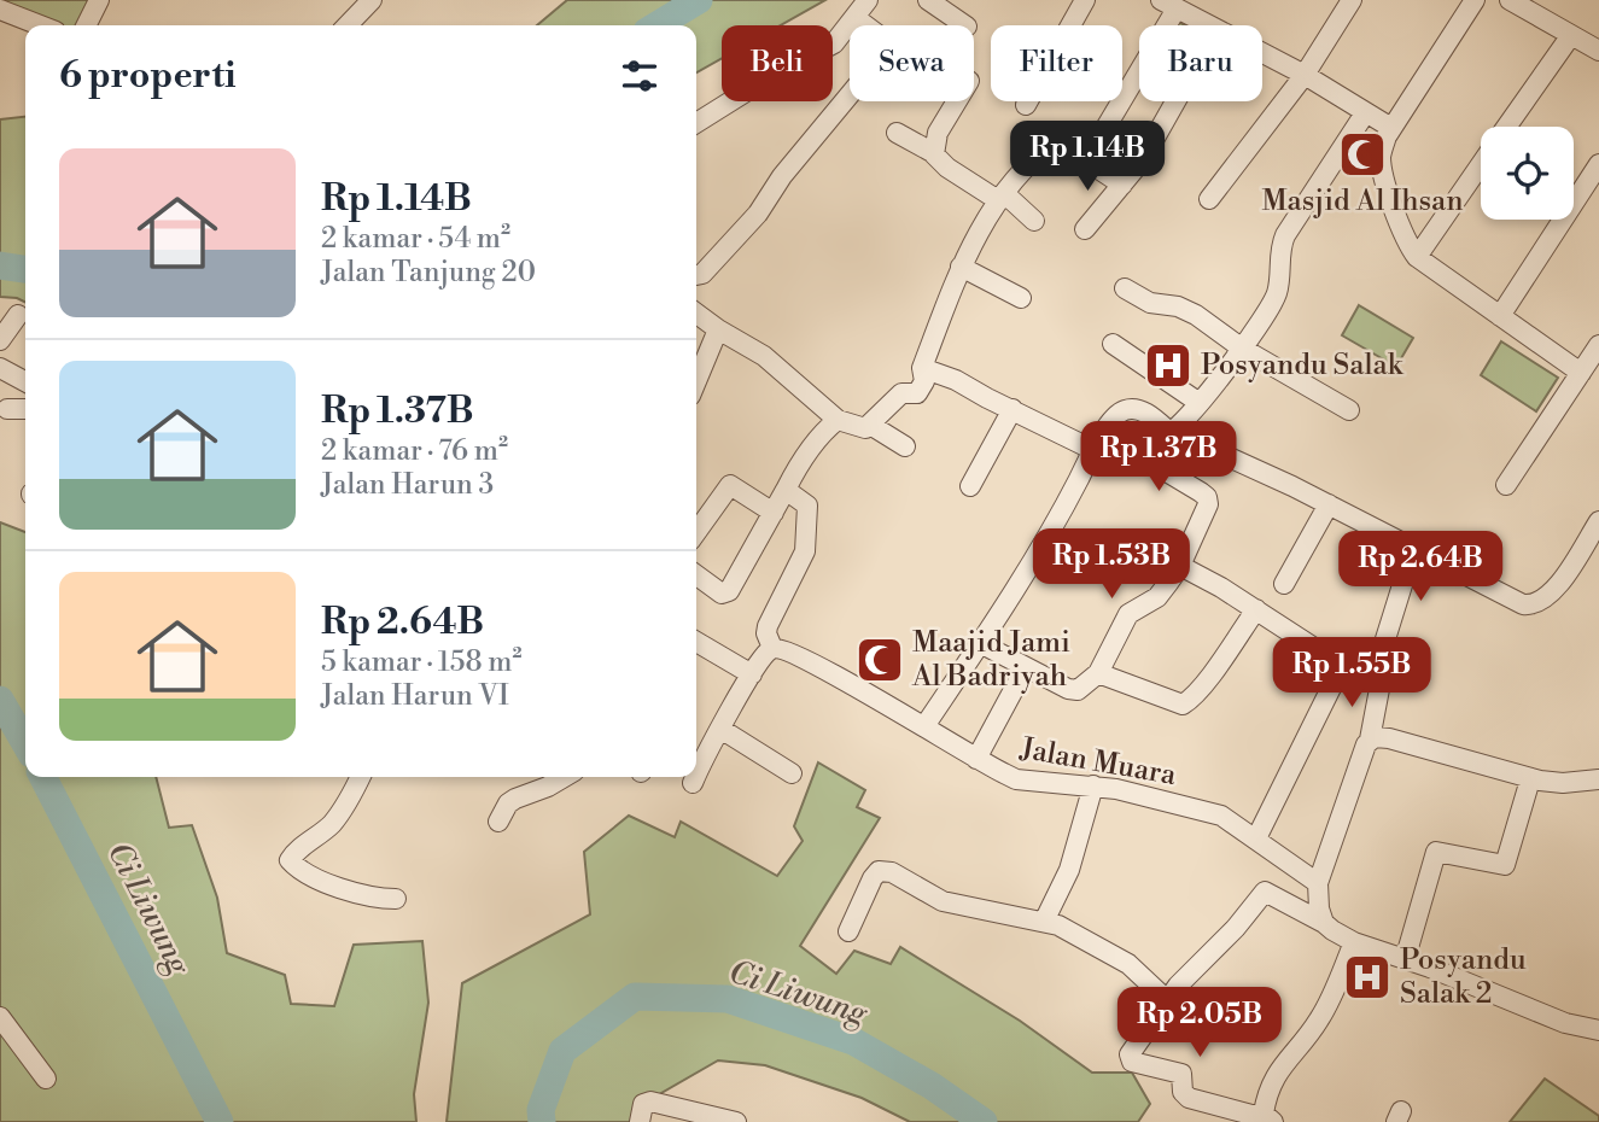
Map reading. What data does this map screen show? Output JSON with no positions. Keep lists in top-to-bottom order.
{
  "streets": {
    "street": ["Jalan Muara"]
  },
  "water": ["Ci Liwung"],
  "places": {
    "mosque": ["Masjid Al Ihsan", "Maajid Jami Al Badriyah"],
    "hospital": ["Posyandu Salak", "Posyandu Salak 2"]
  },
  "page": {
    "chip": [
      "Beli",
      "Sewa",
      "Filter",
      "Baru"
    ],
    "heading": "6 properti",
    "price": [
      "Rp 1.14B",
      "Rp 1.37B",
      "Rp 1.53B",
      "Rp 2.64B",
      "Rp 1.55B",
      "Rp 2.05B"
    ],
    "list": [
      {
        "name": "Rp 1.14B",
        "note": "2 kamar · 54 m² · Jalan Tanjung 20"
      },
      {
        "name": "Rp 1.37B",
        "note": "2 kamar · 76 m² · Jalan Harun 3"
      },
      {
        "name": "Rp 2.64B",
        "note": "5 kamar · 158 m² · Jalan Harun VI"
      }
    ]
  }
}
